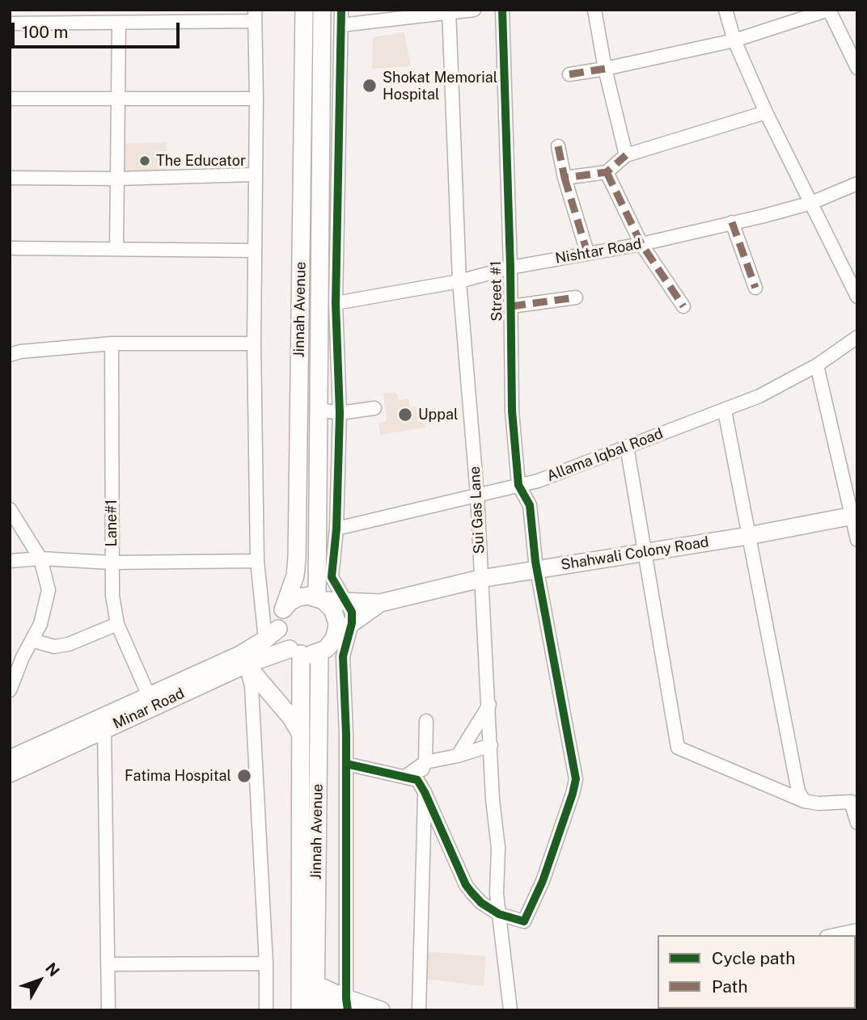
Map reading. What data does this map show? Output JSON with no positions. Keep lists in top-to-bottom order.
{
  "streets": {
    "main road": ["Jinnah Avenue", "Shahwali Colony Road", "Minar Road"],
    "street": [
      "Nishtar Road",
      "Street #1",
      "Allama Iqbal Road",
      "Sui Gas Lane",
      "Lane#1"
    ]
  },
  "crossings": [
    ["Nishtar Road", "Street #1"],
    ["Nishtar Road", "Sui Gas Lane"],
    ["Street #1", "Allama Iqbal Road"],
    ["Street #1", "Sui Gas Lane"],
    ["Street #1", "Shahwali Colony Road"],
    ["Jinnah Avenue", "Shahwali Colony Road"],
    ["Jinnah Avenue", "Minar Road"],
    ["Allama Iqbal Road", "Sui Gas Lane"],
    ["Sui Gas Lane", "Shahwali Colony Road"],
    ["Lane#1", "Minar Road"],
    ["Shahwali Colony Road", "Minar Road"]
  ],
  "places": [
    "Shokat Memorial Hospital",
    "The Educator",
    "Uppal",
    "Fatima Hospital"
  ],
  "legend": ["Cycle path", "Path"],
  "scale_bar": "100 m",
  "north": "top right"
}
